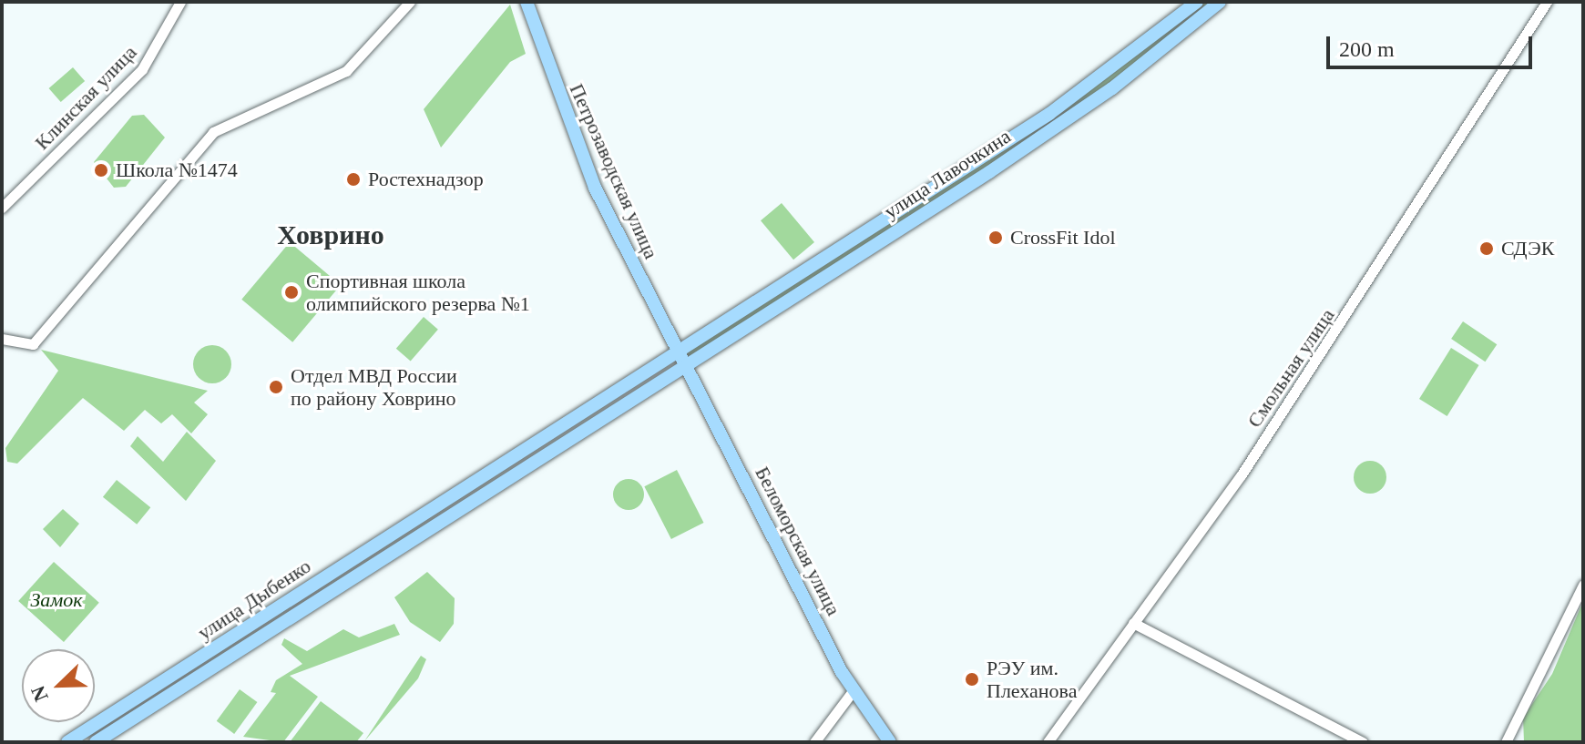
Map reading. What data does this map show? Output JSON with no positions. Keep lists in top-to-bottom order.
{
  "streets": {
    "main road": [
      "Петрозаводская улица",
      "улица Лавочкина",
      "Беломорская улица",
      "улица Дыбенко"
    ],
    "street": ["Клинская улица", "Смольная улица"]
  },
  "crossings": [
    ["Петрозаводская улица", "улица Лавочкина"],
    ["Петрозаводская улица", "Беломорская улица"],
    ["Петрозаводская улица", "улица Дыбенко"],
    ["улица Лавочкина", "Беломорская улица"],
    ["улица Лавочкина", "улица Дыбенко"],
    ["Беломорская улица", "улица Дыбенко"]
  ],
  "districts": ["Ховрино"],
  "parks": ["Замок"],
  "places": [
    "Школа №1474",
    "Ростехнадзор",
    "CrossFit Idol",
    "СДЭК",
    "Спортивная школа олимпийского резерва №1",
    "Отдел МВД России по району Ховрино",
    "РЭУ им. Плеханова"
  ],
  "scale_bar": "200 m",
  "north": "bottom left"
}
